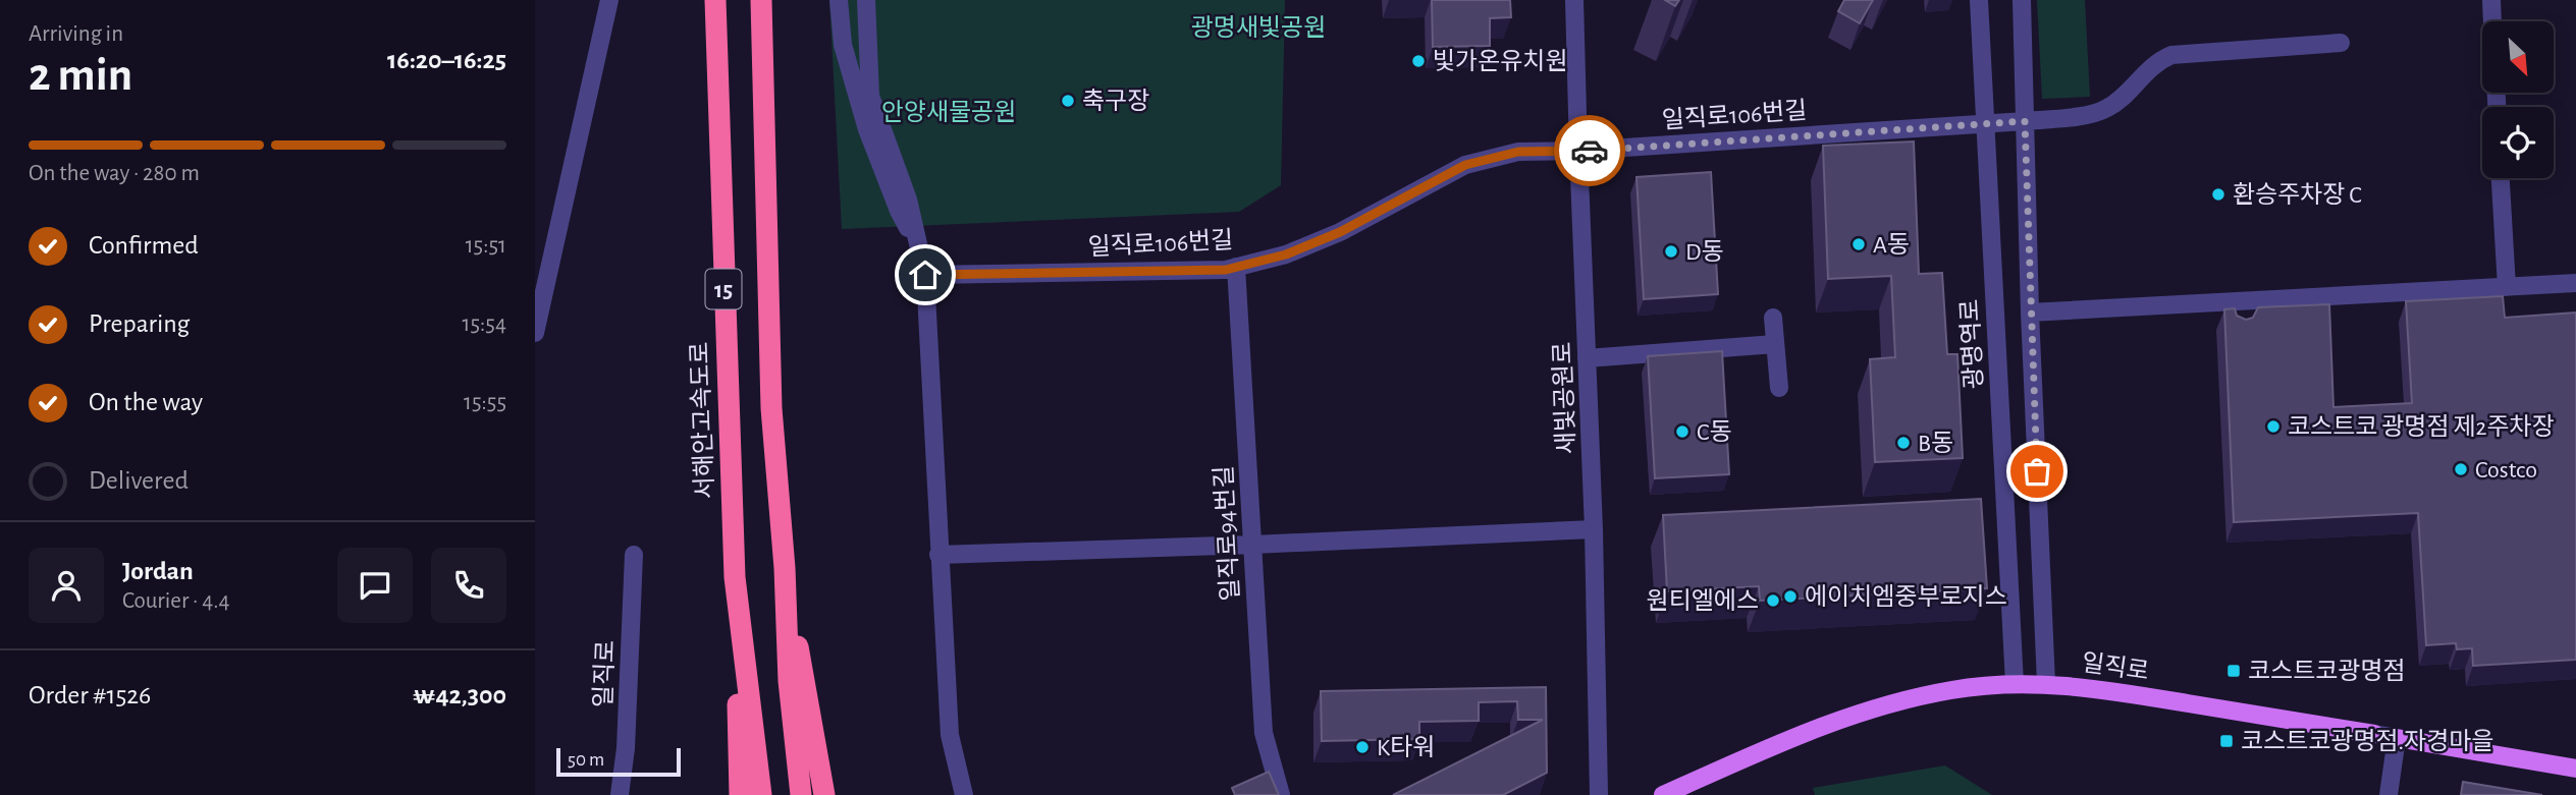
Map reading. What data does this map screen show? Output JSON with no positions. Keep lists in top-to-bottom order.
{
  "streets": {
    "highway": ["15", "서해안고속도로"],
    "main road": ["일직로"],
    "street": [
      "일직로106번길",
      "광명역로",
      "새빛공원로",
      "일직로94번길"
    ]
  },
  "crossings": [
    ["일직로106번길", "광명역로"],
    ["일직로106번길", "새빛공원로"],
    ["일직로106번길", "일직로94번길"],
    ["광명역로", "일직로"]
  ],
  "parks": ["광명새빛공원", "안양새물공원"],
  "places": {
    "other": [
      "빛가온유치원",
      "축구장",
      "환승주차장 C",
      "A동",
      "D동",
      "코스트코 광명점 제2주차장",
      "C동",
      "B동",
      "Costco",
      "에이치엠중부로지스",
      "원티엘에스",
      "K타워"
    ],
    "transit": ["코스트코광명점", "코스트코광명점.자경마을"]
  },
  "scale_bar": "50 m",
  "north": "bottom right",
  "page": {
    "heading": ["2 min", "Arriving in", "16:20–16:25"],
    "panel": [
      "Jordan",
      "Courier · 4.4",
      "Order #1526",
      "₩42,300"
    ],
    "bar": "On the way · 280 m",
    "list": [
      ["Confirmed", "15:51"],
      ["Preparing", "15:54"],
      ["On the way", "15:55"],
      "Delivered"
    ],
    "scale": "50 m"
  }
}
